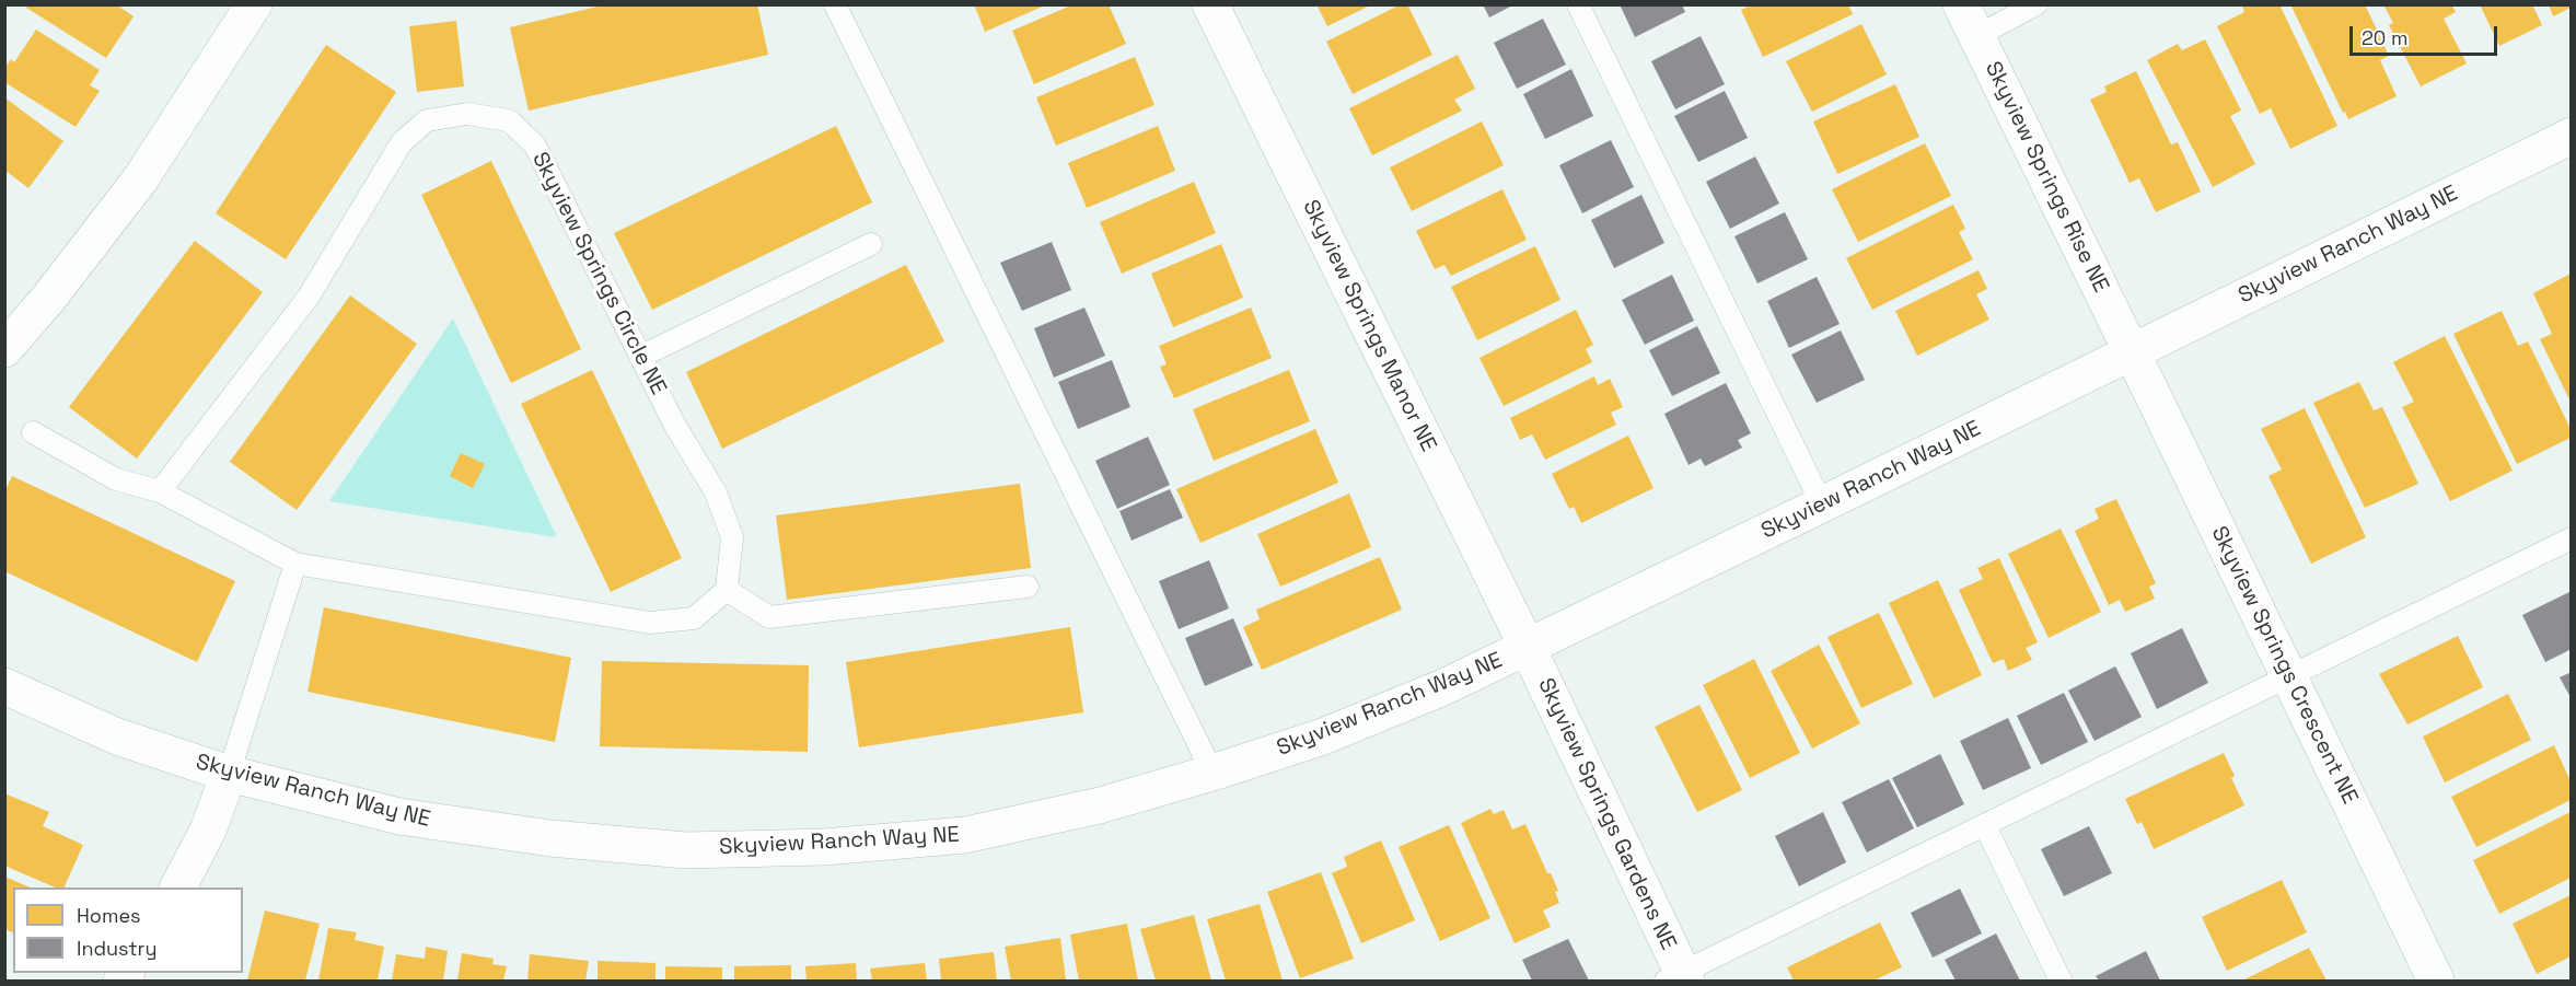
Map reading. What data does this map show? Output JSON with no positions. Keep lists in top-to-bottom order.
{
  "streets": {
    "street": [
      "Skyview Springs Rise NE",
      "Skyview Ranch Way NE",
      "Skyview Springs Manor NE",
      "Skyview Springs Crescent NE",
      "Skyview Springs Gardens NE"
    ],
    "lane": ["Skyview Springs Circle NE"]
  },
  "crossings": [
    ["Skyview Springs Rise NE", "Skyview Ranch Way NE"],
    ["Skyview Springs Rise NE", "Skyview Springs Crescent NE"],
    ["Skyview Ranch Way NE", "Skyview Springs Manor NE"],
    ["Skyview Ranch Way NE", "Skyview Springs Crescent NE"],
    ["Skyview Ranch Way NE", "Skyview Springs Gardens NE"],
    ["Skyview Springs Manor NE", "Skyview Springs Gardens NE"]
  ],
  "legend": ["Homes", "Industry"],
  "scale_bar": "20 m"
}
